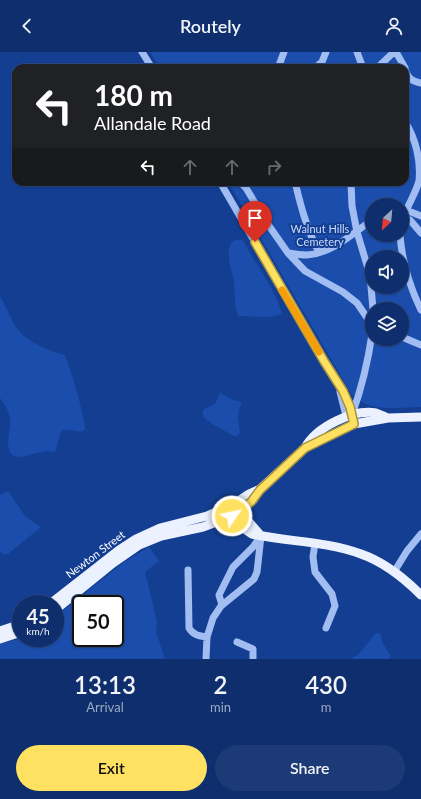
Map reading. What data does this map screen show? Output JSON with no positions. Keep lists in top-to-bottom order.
{
  "streets": {
    "main road": ["Newton Street"]
  },
  "parks": ["Walnut Hills Cemetery"],
  "north": "bottom left",
  "page": {
    "header": "Routely",
    "turn": ["180 m", "Allandale Road"],
    "speed": "45 km/h",
    "limit": "50",
    "eta": [
      "13:13",
      "Arrival",
      "2",
      "min",
      "430",
      "m"
    ],
    "buttons": ["Exit", "Share"]
  }
}
